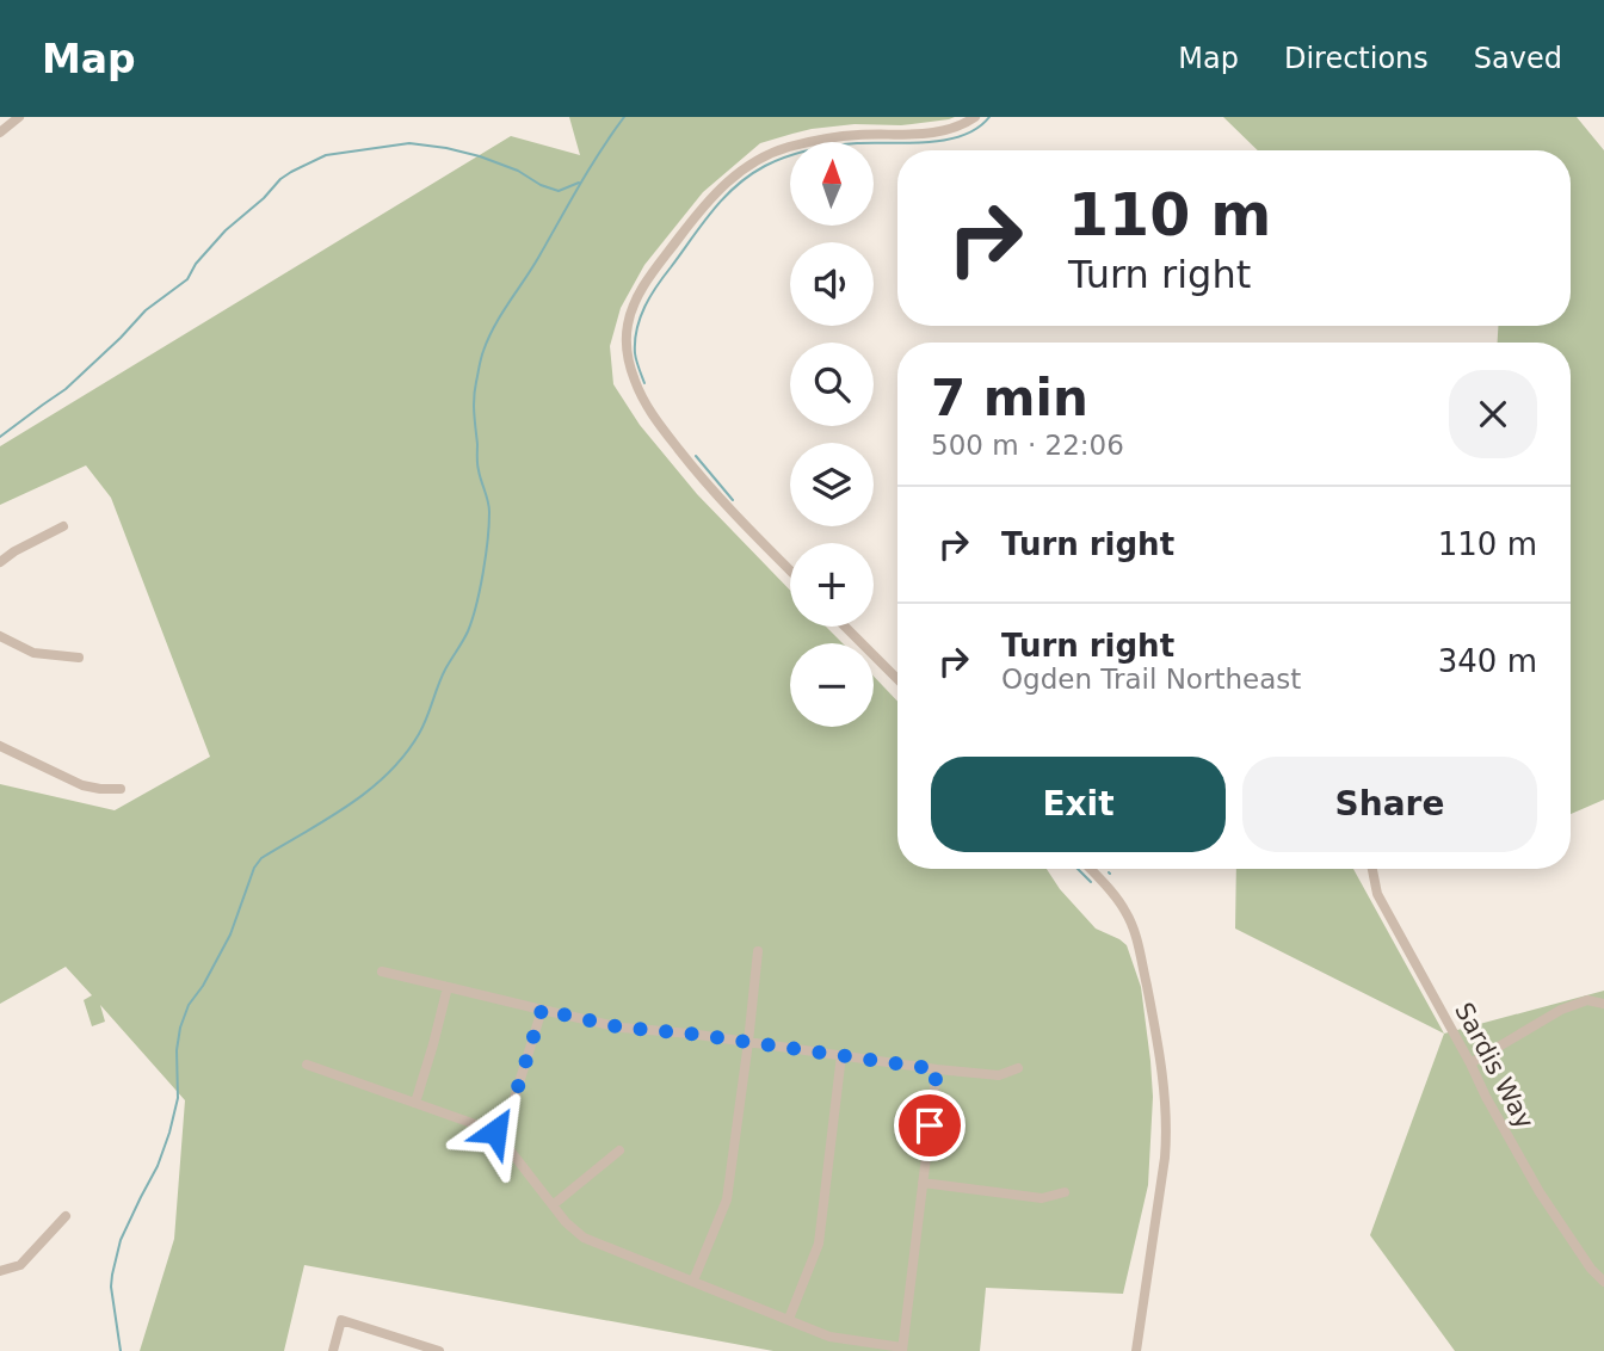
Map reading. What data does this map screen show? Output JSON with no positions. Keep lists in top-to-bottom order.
{
  "streets": {
    "street": ["Sardis Way"]
  },
  "north": "top",
  "page": {
    "header": "Map",
    "nav": ["Map", "Directions", "Saved"],
    "map_buttons": ["+", "−"],
    "turn": ["110 m", "Turn right"],
    "heading": ["7 min", "500 m · 22:06"],
    "list": [
      {
        "name": "Turn right",
        "value": "110 m"
      },
      {
        "name": "Turn right",
        "note": "Ogden Trail Northeast",
        "value": "340 m"
      }
    ],
    "buttons": ["Exit", "Share"]
  }
}
